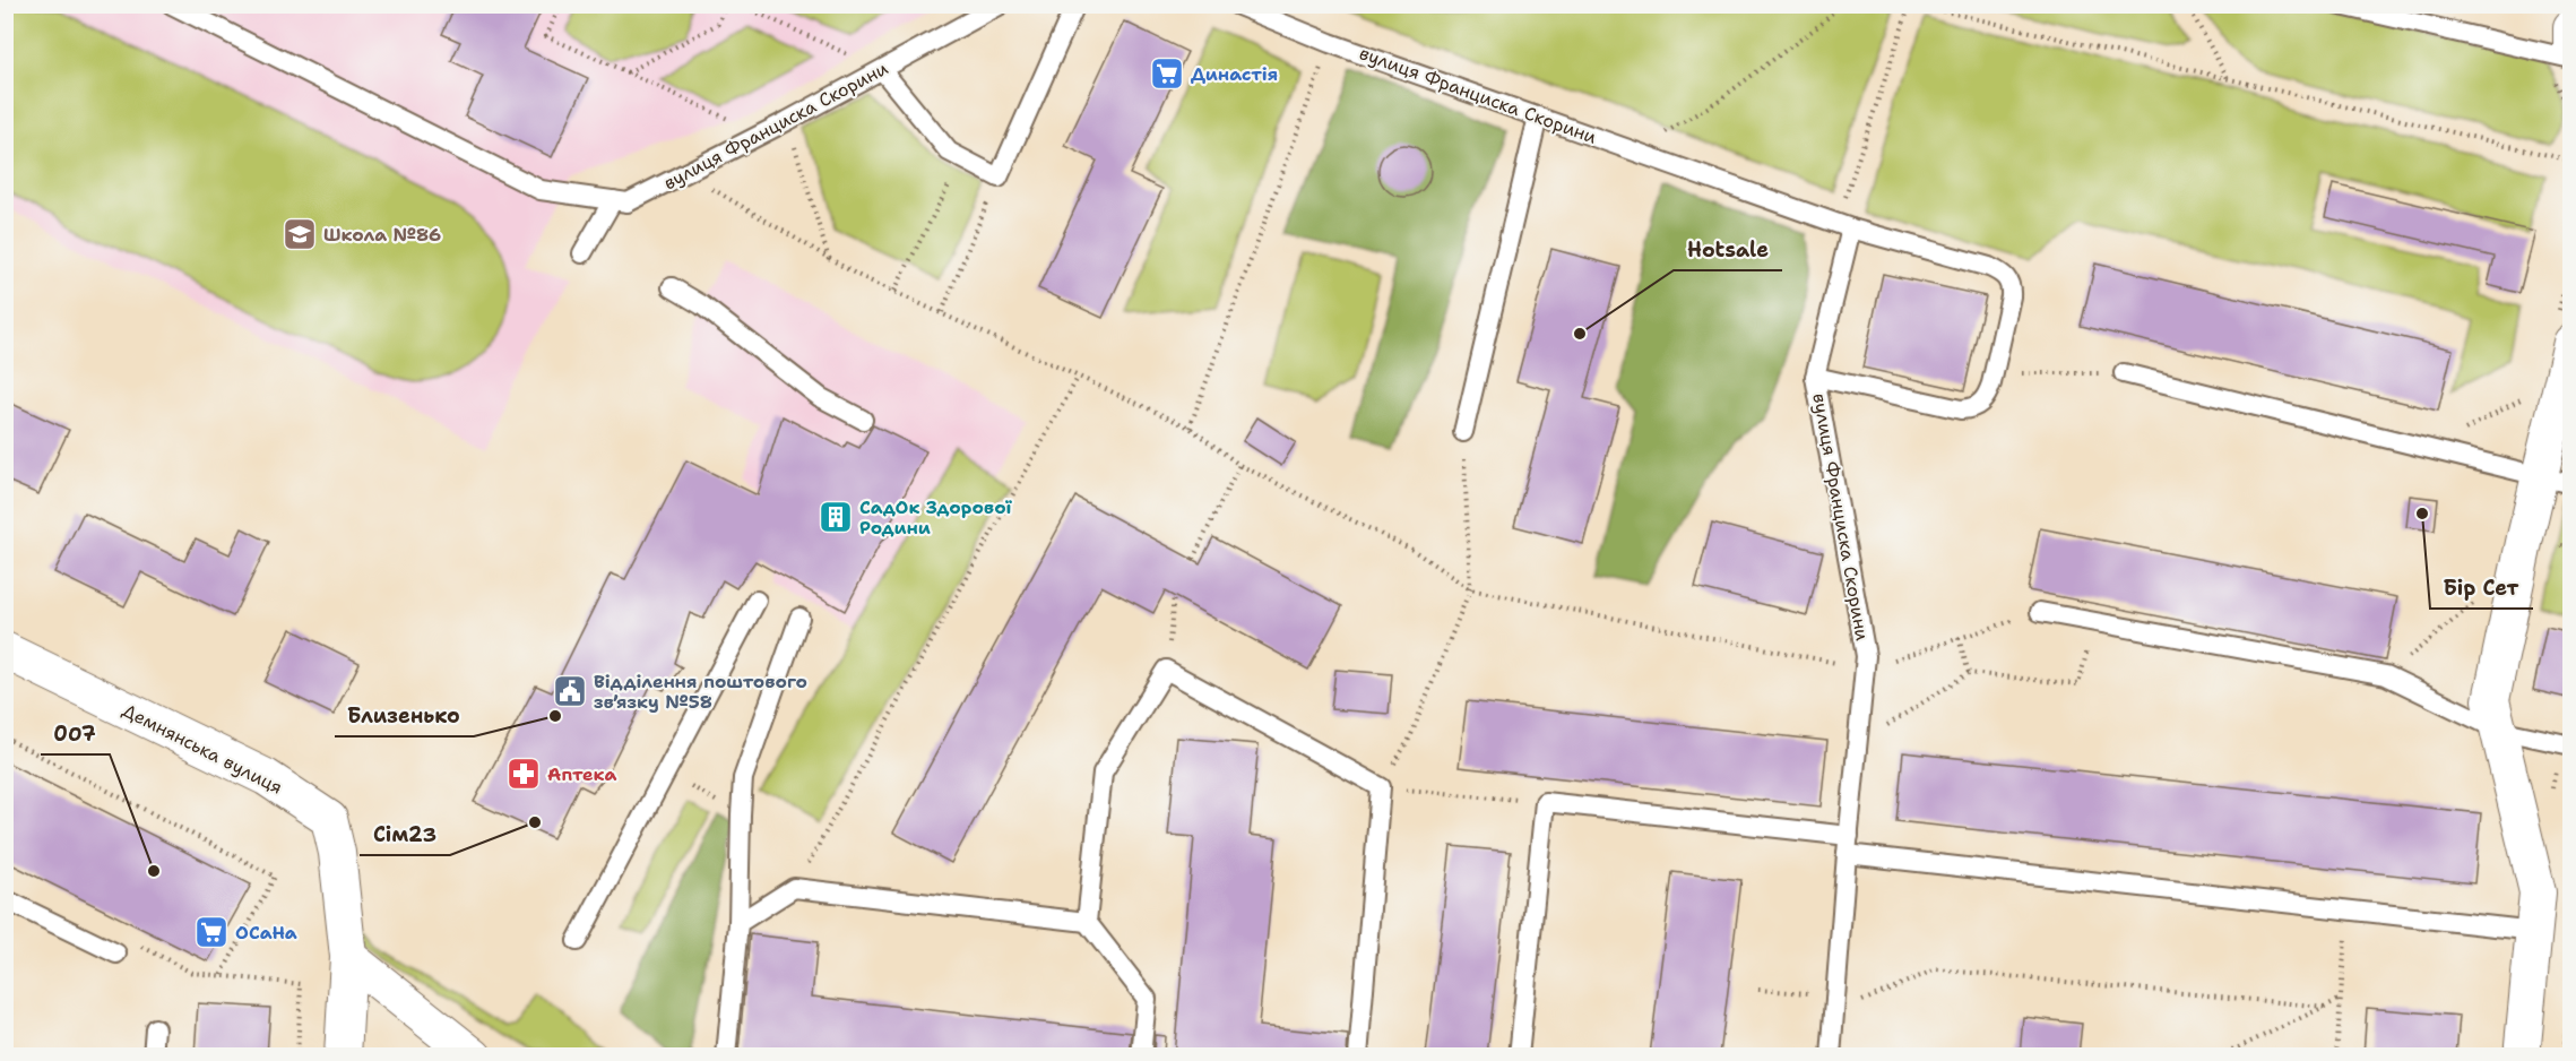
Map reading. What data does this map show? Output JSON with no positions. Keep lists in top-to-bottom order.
{
  "streets": {
    "street": ["Демнянська вулиця"],
    "lane": ["вулиця Франциска Скорини"]
  },
  "places": {
    "supermarket": ["Династія", "ОСаНа"],
    "school or university": ["Школа №86"],
    "other": [
      "Hotsale",
      "Бір Сет",
      "Близенько",
      "Сім23",
      "007"
    ],
    "building": ["СадОк Здорової Родини"],
    "public building": ["Відділення поштового зв’язку №58"],
    "pharmacy": ["Аптека"]
  }
}
